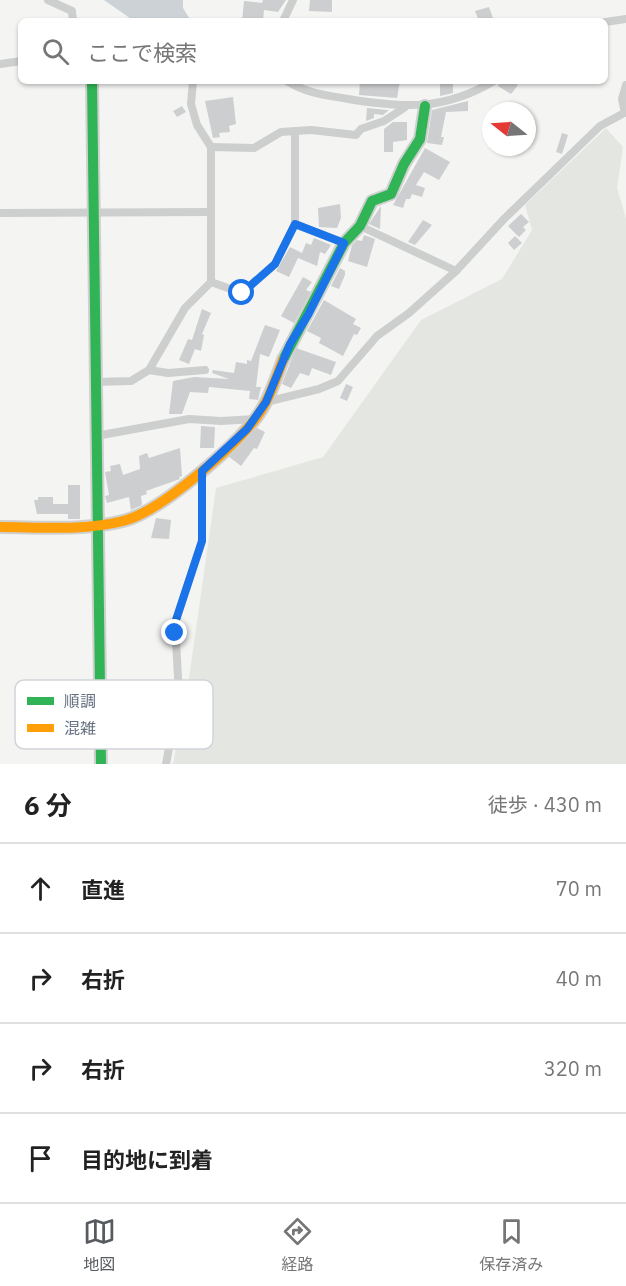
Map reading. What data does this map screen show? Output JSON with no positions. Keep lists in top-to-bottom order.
{
  "legend": ["順調", "混雑"],
  "north": "left",
  "page": {
    "search": "ここで検索",
    "heading": ["6 分", "徒歩 · 430 m"],
    "list": [
      ["直進", "70 m"],
      ["右折", "40 m"],
      ["右折", "320 m"],
      "目的地に到着"
    ],
    "nav": ["地図", "経路", "保存済み"]
  }
}
